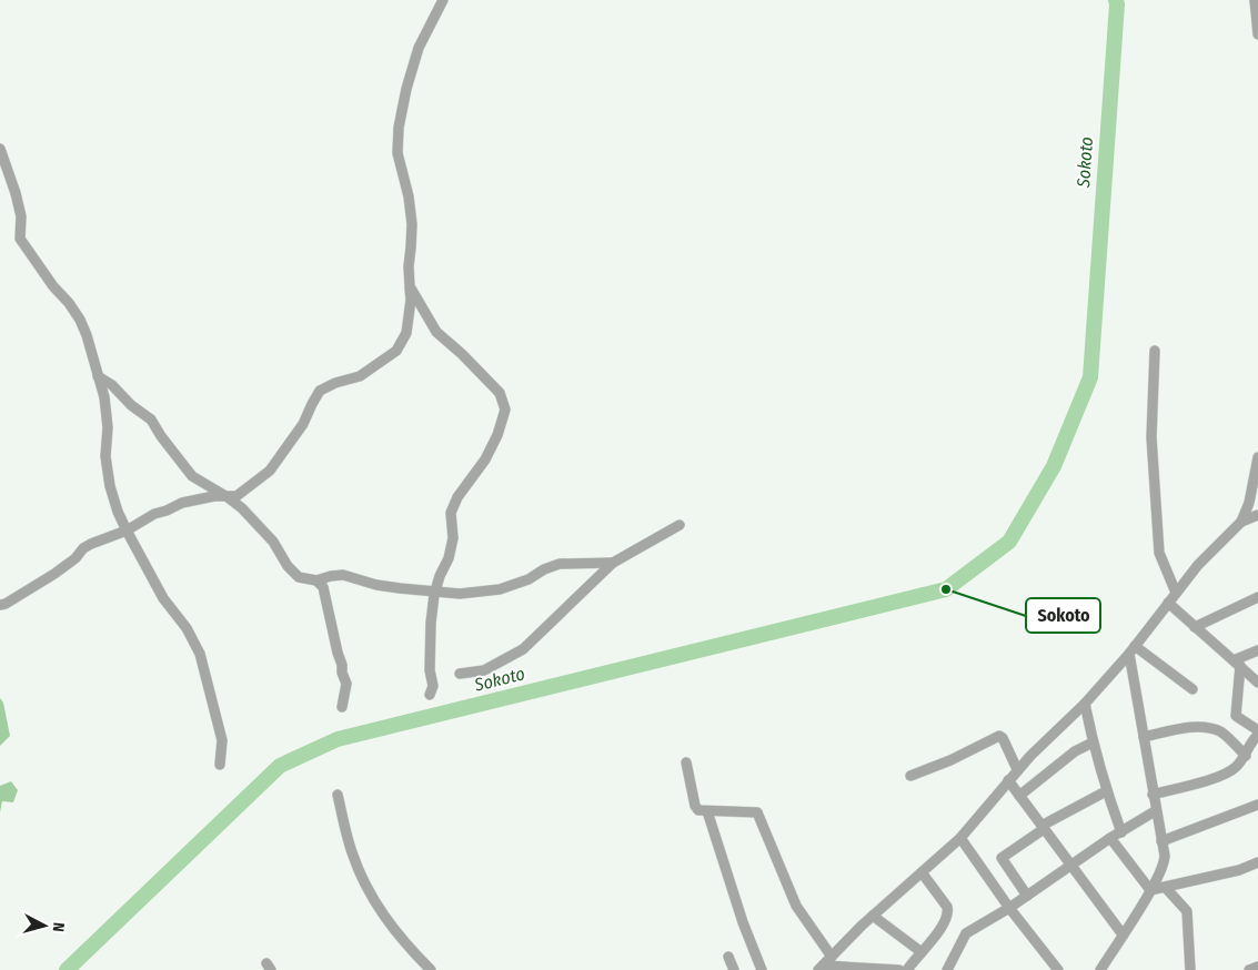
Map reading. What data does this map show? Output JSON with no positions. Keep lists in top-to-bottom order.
{
  "water": ["Sokoto"],
  "places": ["Sokoto"],
  "north": "right"
}
